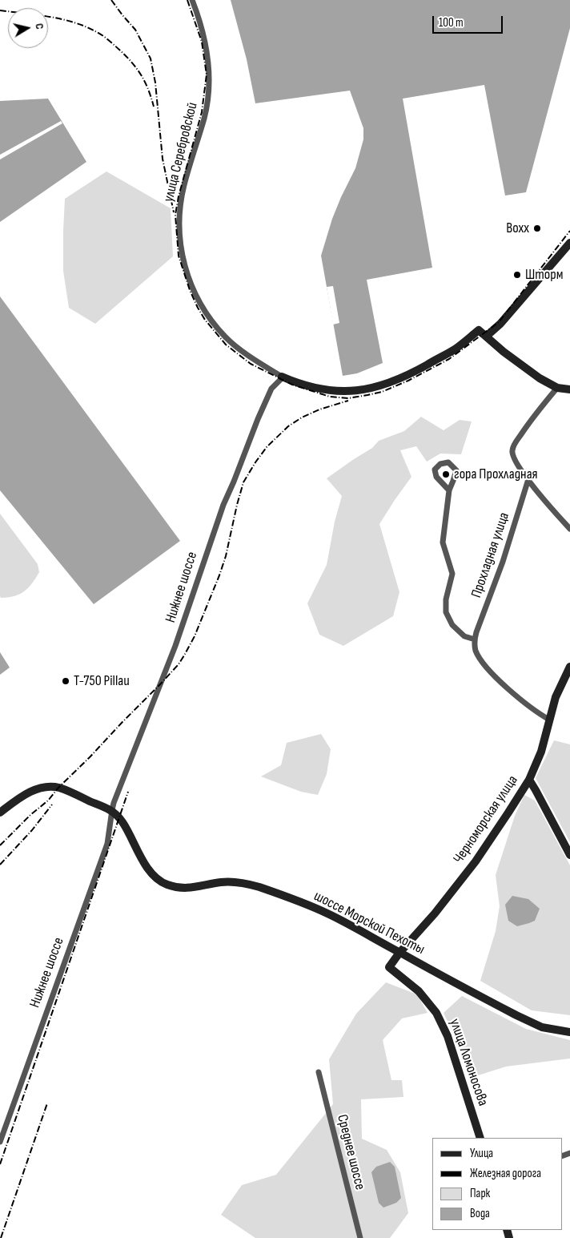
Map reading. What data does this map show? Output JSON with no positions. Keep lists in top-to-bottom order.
{
  "streets": {
    "street": [
      "улица Серебровской",
      "Прохладная улица",
      "Нижнее шоссе",
      "Черноморская улица",
      "шоссе Морской Пехоты",
      "улица Ломоносова",
      "Среднее шоссе"
    ]
  },
  "crossings": [
    ["улица Серебровской", "Нижнее шоссе"],
    ["Нижнее шоссе", "шоссе Морской Пехоты"],
    ["Черноморская улица", "шоссе Морской Пехоты"],
    ["Черноморская улица", "улица Ломоносова"]
  ],
  "places": [
    "Boxx",
    "Шторм",
    "гора Прохладная",
    "T-750 Pillau"
  ],
  "legend": [
    "Улица",
    "Железная дорога",
    "Парк",
    "Вода"
  ],
  "scale_bar": "100 m",
  "north": "right"
}
